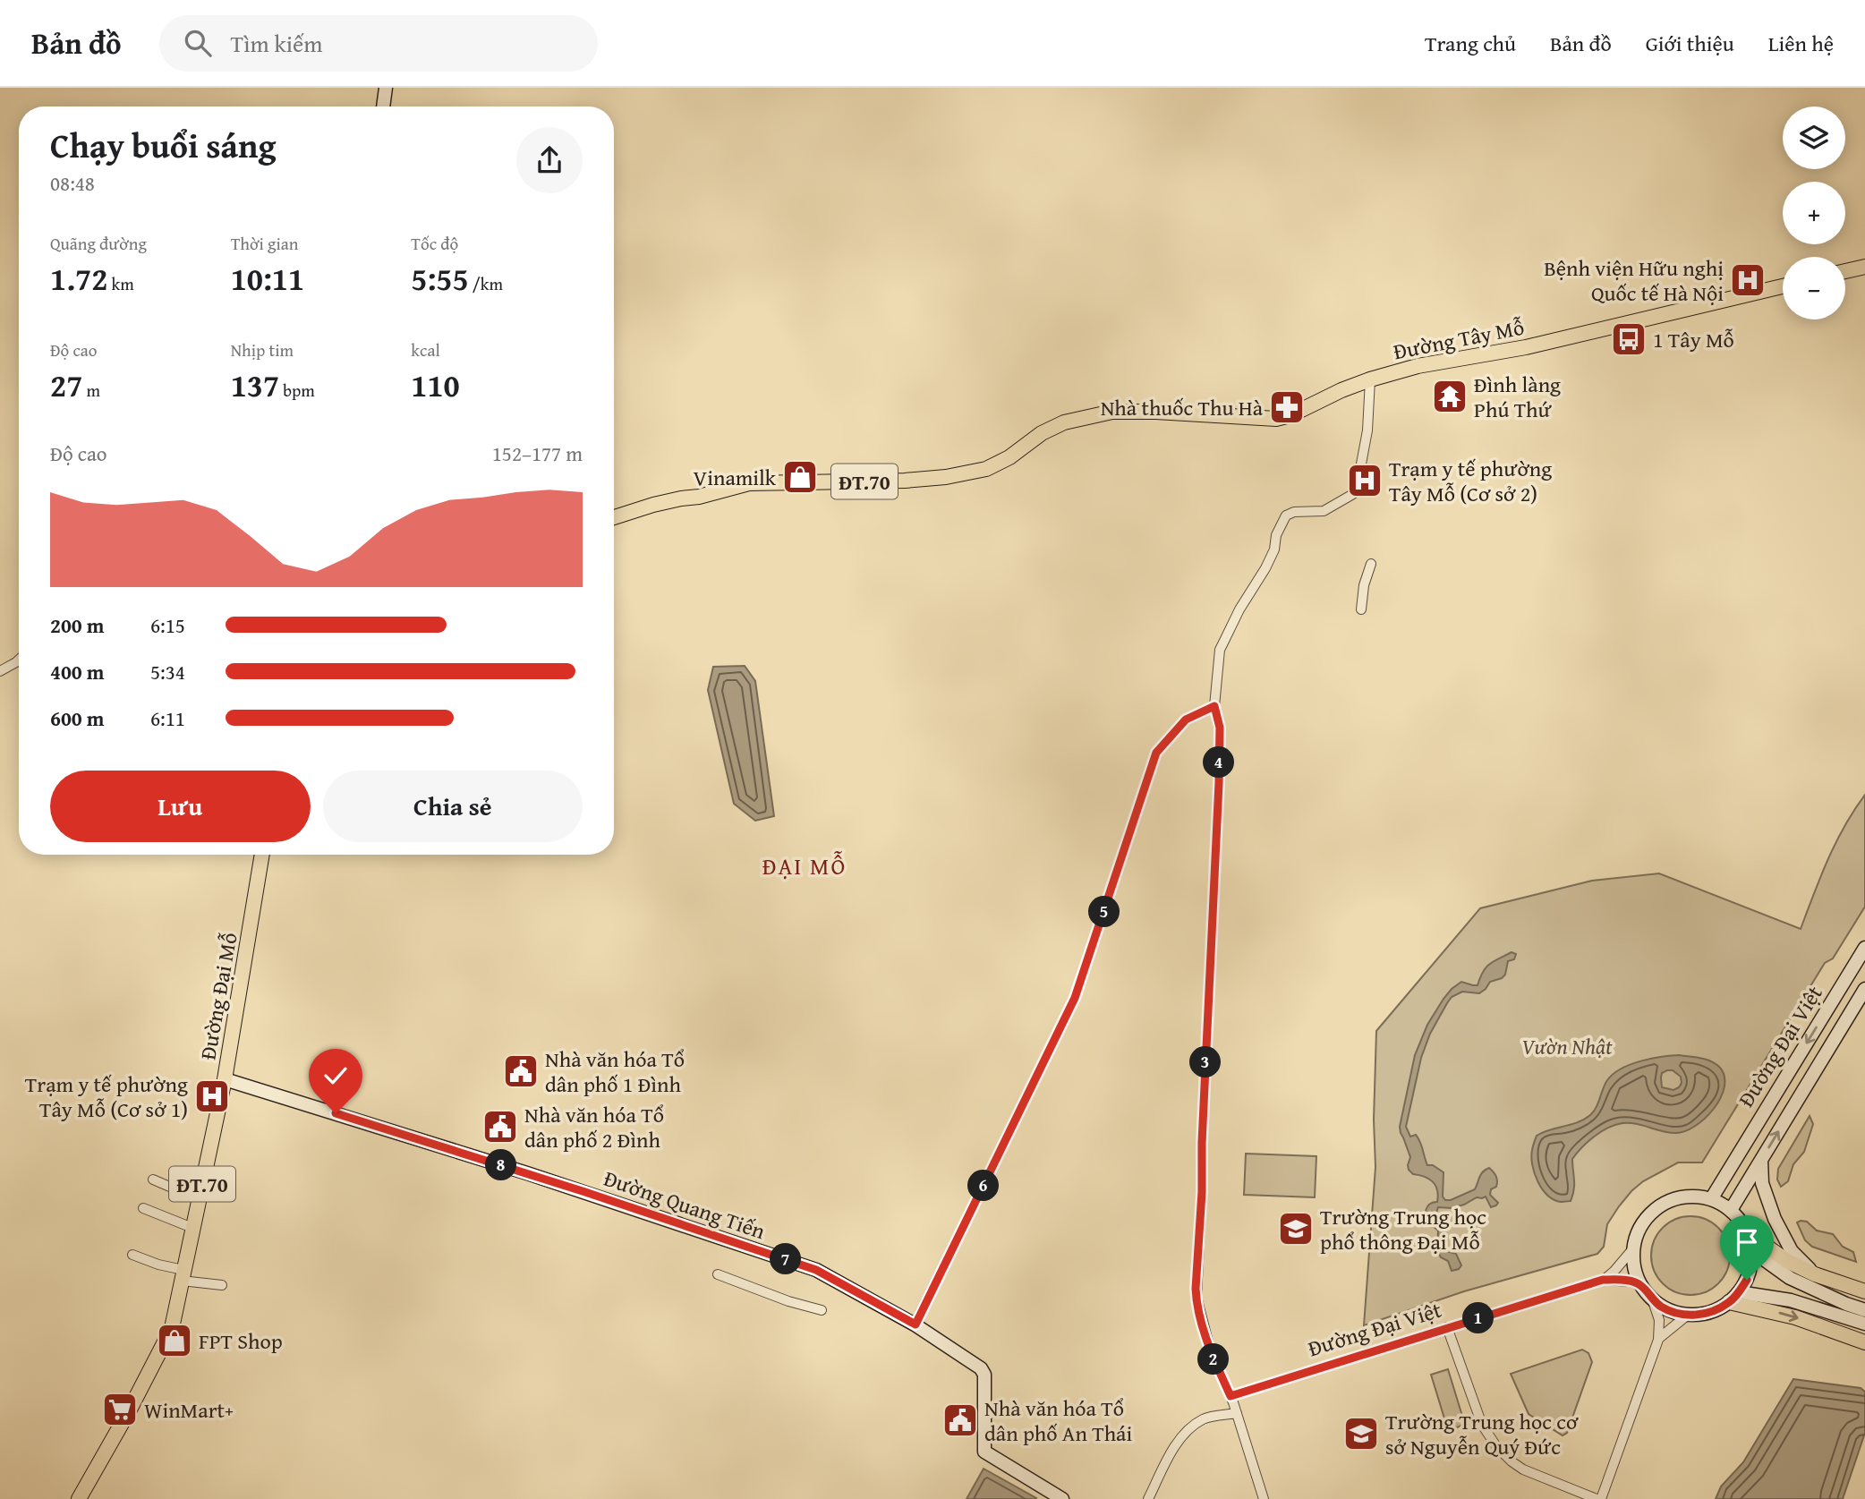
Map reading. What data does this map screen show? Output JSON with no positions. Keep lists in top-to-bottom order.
{
  "streets": {
    "main road": ["Đường Tây Mỗ", "ĐT.70", "Đường Đại Mỗ"],
    "street": ["Đường Đại Việt", "Đường Quang Tiến"]
  },
  "crossings": [
    ["Đường Đại Mỗ", "Đường Quang Tiến"]
  ],
  "districts": ["ĐẠI MỖ"],
  "parks": ["Vườn Nhật"],
  "places": {
    "hospital": ["Bệnh viện Hữu nghị Quốc tế Hà Nội", "Trạm y tế phường Tây Mỗ (Cơ sở 2)", "Trạm y tế phường Tây Mỗ (Cơ sở 1)"],
    "bus stop": ["1 Tây Mỗ"],
    "temple": ["Đình làng Phú Thứ"],
    "pharmacy": ["Nhà thuốc Thu Hà"],
    "shop": ["Vinamilk", "FPT Shop"],
    "public building": ["Nhà văn hóa Tổ dân phố 1 Đình", "Nhà văn hóa Tổ dân phố 2 Đình", "Nhà văn hóa Tổ dân phố An Thái"],
    "school or university": ["Trường Trung học phổ thông Đại Mỗ", "Trường Trung học cơ sở Nguyễn Quý Đức"],
    "supermarket": ["WinMart+"]
  },
  "page": {
    "header": "Bản đồ",
    "search": "Tìm kiếm",
    "nav": [
      "Trang chủ",
      "Bản đồ",
      "Giới thiệu",
      "Liên hệ"
    ],
    "map_buttons": ["+", "−"],
    "heading": ["Chạy buổi sáng", "08:48"],
    "stats": [
      ["Quãng đường", "1.72 km"],
      ["Thời gian", "10:11"],
      ["Tốc độ", "5:55 /km"],
      ["Độ cao", "27 m"],
      ["Nhịp tim", "137 bpm"],
      ["kcal", "110"]
    ],
    "chart": ["Độ cao", "152–177 m"],
    "list": [
      {
        "name": "200 m",
        "note": "6:15"
      },
      {
        "name": "400 m",
        "note": "5:34"
      },
      {
        "name": "600 m",
        "note": "6:11"
      }
    ],
    "pins": [
      "4",
      "5",
      "3",
      "8",
      "6",
      "7",
      "1",
      "2"
    ],
    "buttons": ["Lưu", "Chia sẻ"]
  }
}
